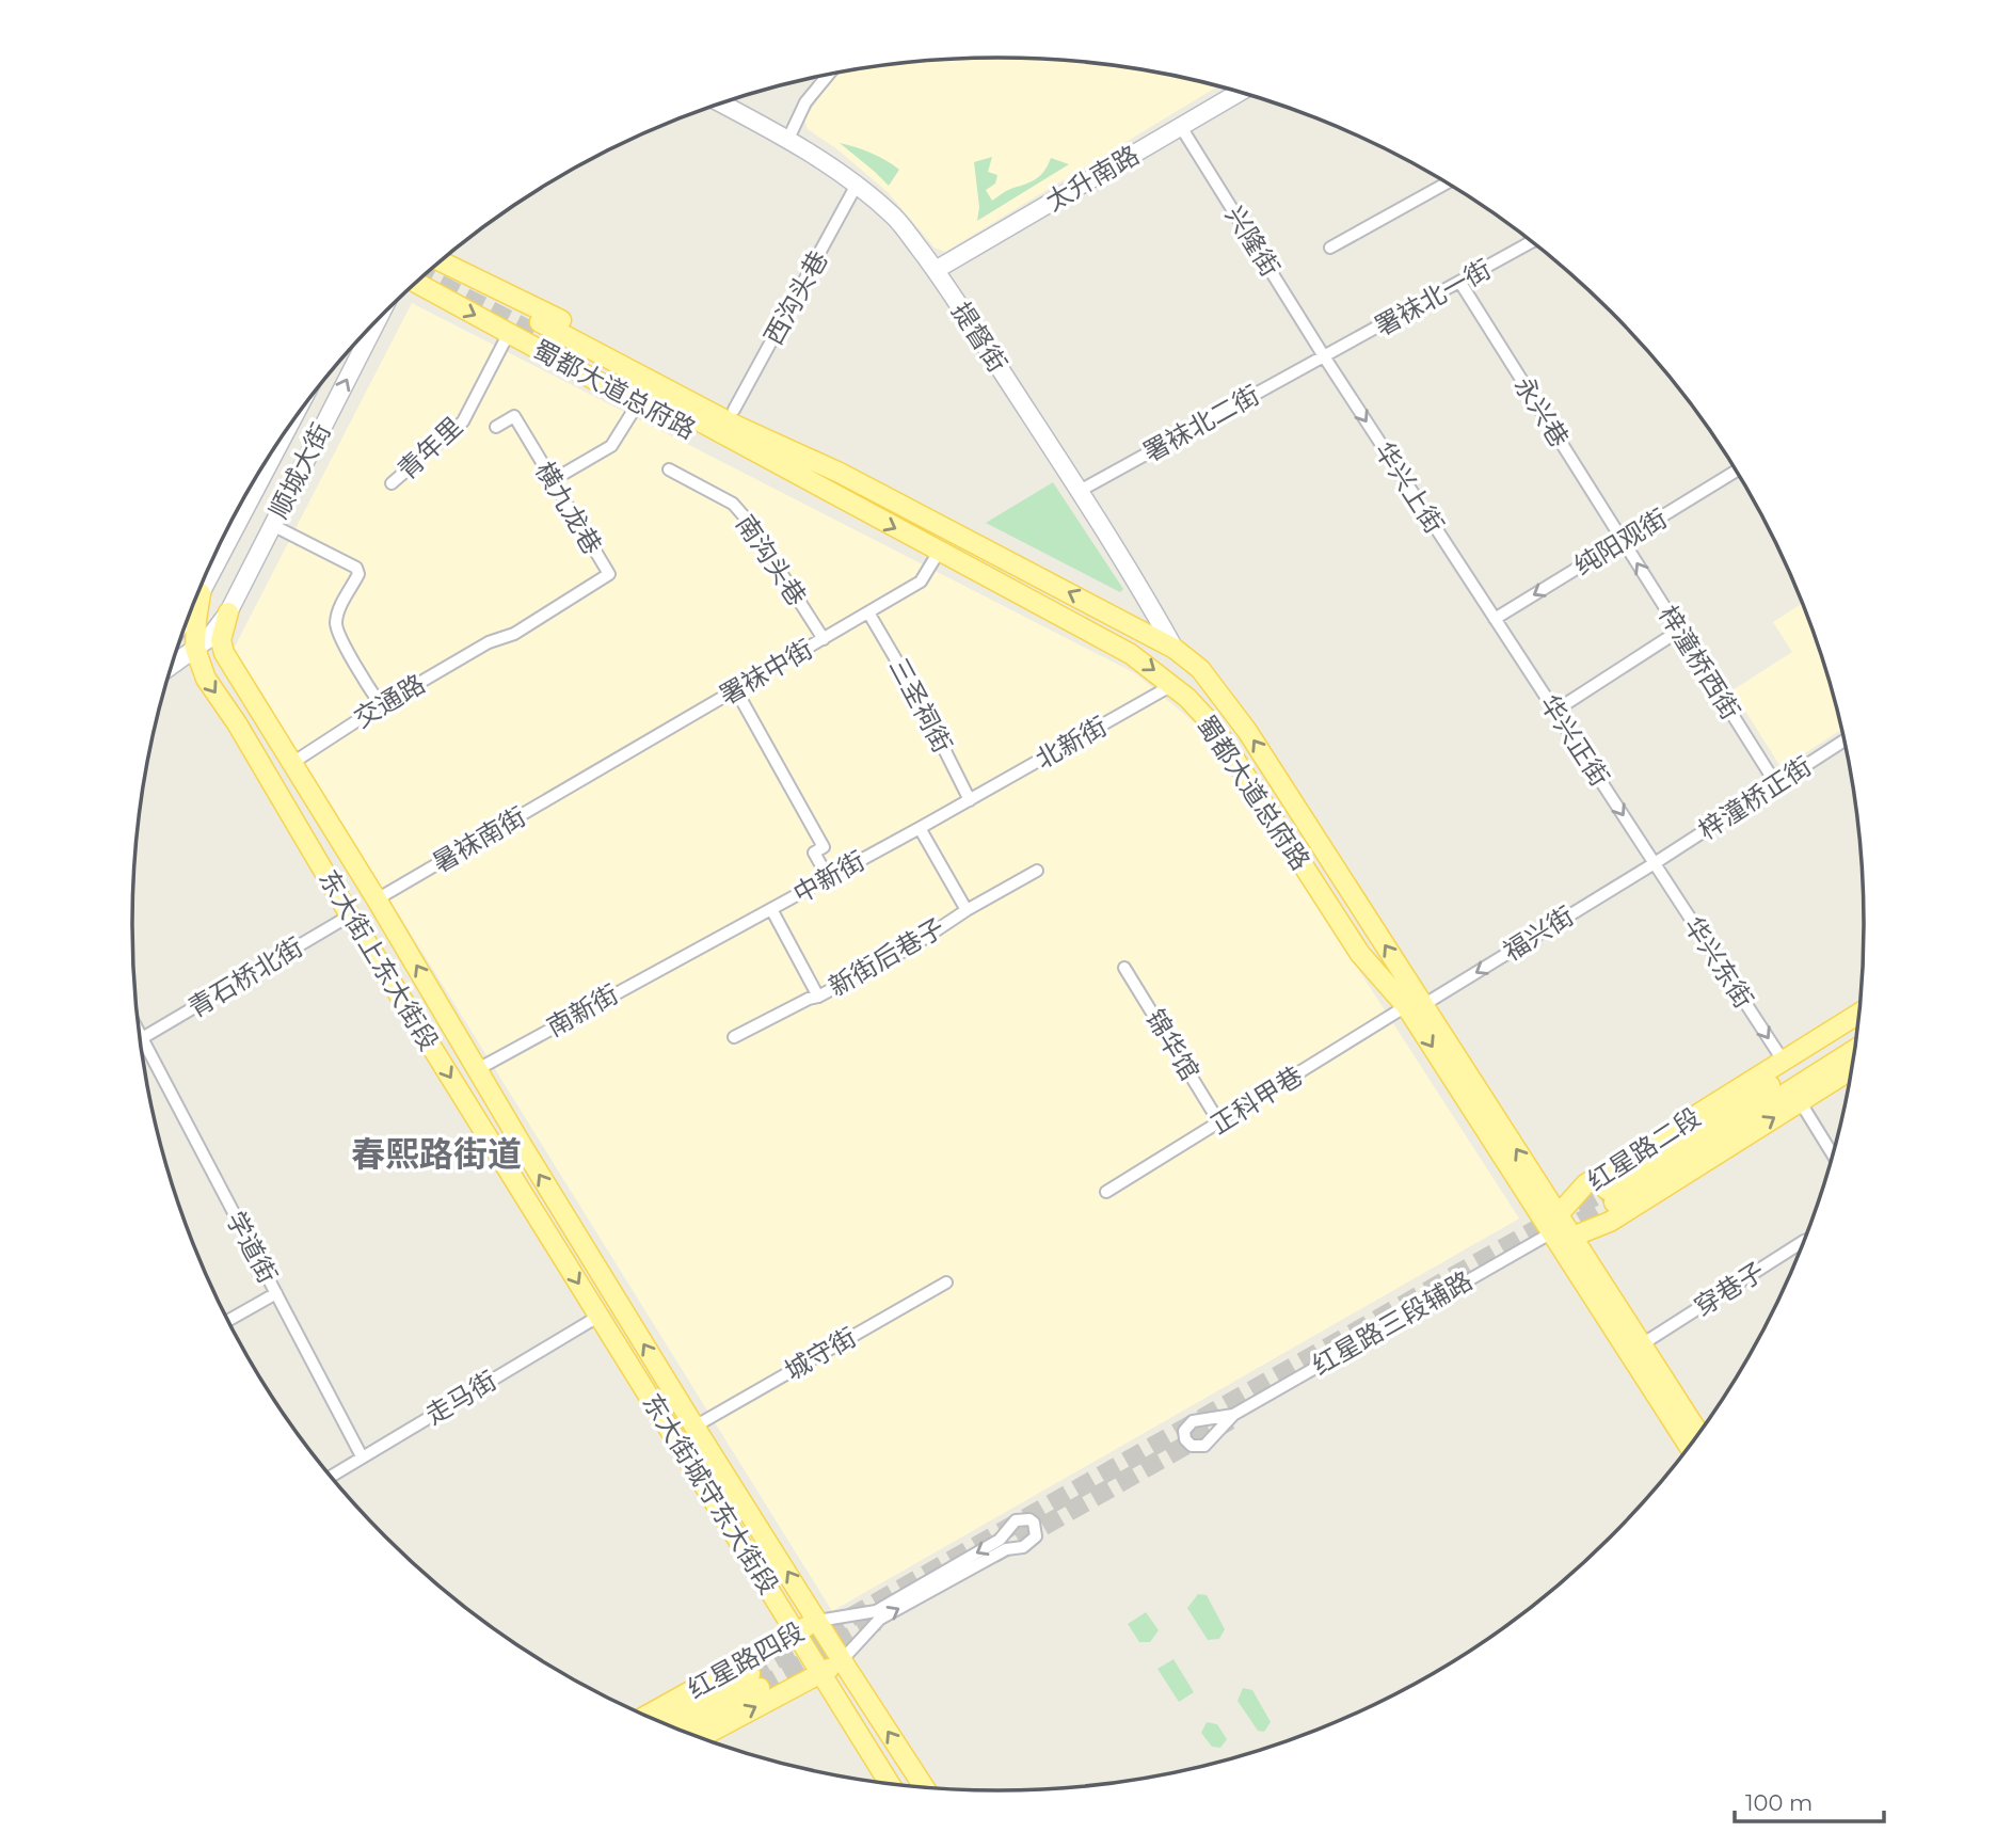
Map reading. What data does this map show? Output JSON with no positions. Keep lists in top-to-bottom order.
{
  "streets": {
    "main road": [
      "太升南路",
      "提督街",
      "蜀都大道总府路",
      "顺城大街",
      "东大街上东大街段",
      "红星路二段",
      "东大街城守东大街段",
      "红星路四段"
    ],
    "street": [
      "兴隆街",
      "西沟头巷",
      "署袜北一街",
      "永兴巷",
      "署袜北二街",
      "青年里",
      "华兴上街",
      "横九龙巷",
      "纯阳观街",
      "南沟头巷",
      "梓潼桥西街",
      "署袜中街",
      "交通路",
      "三圣祠街",
      "华兴正街",
      "北新街",
      "梓潼桥正街",
      "暑袜南街",
      "中新街",
      "福兴街",
      "新街后巷子",
      "华兴东街",
      "青石桥北街",
      "南新街",
      "锦华馆",
      "正科甲巷",
      "学道街",
      "穿巷子",
      "红星路三段辅路",
      "城守街",
      "走马街"
    ]
  },
  "crossings": [
    ["太升南路", "兴隆街"],
    ["太升南路", "提督街"],
    ["兴隆街", "署袜北一街"],
    ["兴隆街", "署袜北二街"],
    ["兴隆街", "华兴上街"],
    ["西沟头巷", "提督街"],
    ["西沟头巷", "蜀都大道总府路"],
    ["署袜北一街", "永兴巷"],
    ["署袜北一街", "署袜北二街"],
    ["署袜北一街", "华兴上街"],
    ["提督街", "蜀都大道总府路"],
    ["提督街", "署袜北二街"],
    ["蜀都大道总府路", "青年里"],
    ["蜀都大道总府路", "署袜中街"],
    ["蜀都大道总府路", "北新街"],
    ["蜀都大道总府路", "福兴街"],
    ["蜀都大道总府路", "正科甲巷"],
    ["蜀都大道总府路", "红星路二段"],
    ["蜀都大道总府路", "红星路三段辅路"],
    ["永兴巷", "纯阳观街"],
    ["永兴巷", "梓潼桥西街"],
    ["署袜北二街", "华兴上街"],
    ["顺城大街", "东大街上东大街段"],
    ["华兴上街", "纯阳观街"],
    ["华兴上街", "华兴正街"],
    ["横九龙巷", "交通路"],
    ["纯阳观街", "梓潼桥西街"],
    ["纯阳观街", "华兴正街"],
    ["南沟头巷", "署袜中街"],
    ["梓潼桥西街", "梓潼桥正街"],
    ["署袜中街", "三圣祠街"],
    ["署袜中街", "暑袜南街"],
    ["交通路", "东大街上东大街段"],
    ["三圣祠街", "北新街"],
    ["三圣祠街", "中新街"],
    ["华兴正街", "梓潼桥正街"],
    ["华兴正街", "福兴街"],
    ["华兴正街", "华兴东街"],
    ["北新街", "中新街"],
    ["梓潼桥正街", "福兴街"],
    ["梓潼桥正街", "华兴东街"],
    ["暑袜南街", "东大街上东大街段"],
    ["中新街", "南新街"],
    ["福兴街", "华兴东街"],
    ["福兴街", "正科甲巷"],
    ["东大街上东大街段", "青石桥北街"],
    ["东大街上东大街段", "南新街"],
    ["东大街上东大街段", "走马街"],
    ["东大街上东大街段", "东大街城守东大街段"],
    ["华兴东街", "红星路二段"],
    ["锦华馆", "正科甲巷"],
    ["红星路二段", "红星路三段辅路"],
    ["学道街", "走马街"],
    ["城守街", "东大街城守东大街段"],
    ["走马街", "东大街城守东大街段"],
    ["东大街城守东大街段", "红星路四段"]
  ],
  "one_way": [
    "顺城大街",
    "华兴上街",
    "纯阳观街",
    "梓潼桥西街",
    "华兴正街",
    "福兴街",
    "华兴东街"
  ],
  "districts": ["春熙路街道"],
  "scale_bar": "100 m"
}
